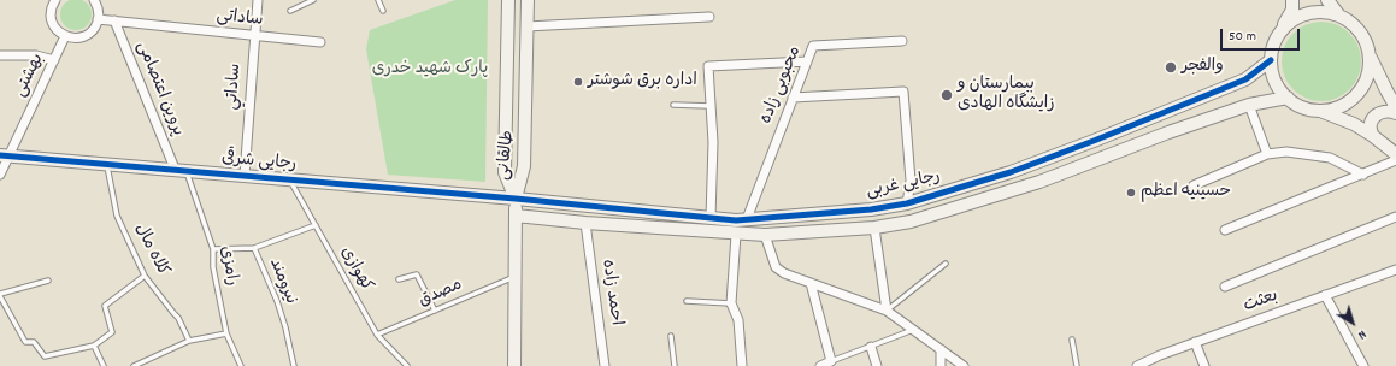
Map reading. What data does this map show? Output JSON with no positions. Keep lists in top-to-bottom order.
{
  "streets": {
    "street": [
      "ساداتی",
      "بهشتی",
      "محبوبی زاده",
      "ساداتي",
      "پروین اعتصامی",
      "طالقانی",
      "رجایی شرقی",
      "رجایی غربی",
      "احمد زاده",
      "بعثت"
    ],
    "lane": [
      "کلاه مال",
      "رامزی",
      "کهوازی",
      "نیرومند",
      "مصدق"
    ]
  },
  "crossings": [
    ["ساداتی", "ساداتي"],
    ["ساداتی", "پروین اعتصامی"],
    ["بهشتی", "رجایی شرقی"],
    ["محبوبی زاده", "رجایی غربی"],
    ["ساداتي", "رجایی شرقی"],
    ["پروین اعتصامی", "رجایی شرقی"],
    ["پروین اعتصامی", "رامزی"],
    ["طالقانی", "رجایی شرقی"],
    ["طالقانی", "رجایی غربی"],
    ["طالقانی", "مصدق"],
    ["رجایی شرقی", "رجایی غربی"],
    ["رجایی شرقی", "کلاه مال"],
    ["رجایی شرقی", "رامزی"],
    ["رجایی شرقی", "کهوازی"],
    ["رجایی غربی", "احمد زاده"],
    ["رامزی", "نیرومند"],
    ["کهوازی", "مصدق"]
  ],
  "parks": ["پارک شهید خدری"],
  "places": [
    "والفجر",
    "اداره برق شوشتر",
    "بیمارستان و زایشگاه الهادی",
    "حسینیه اعظم"
  ],
  "scale_bar": "50 m",
  "north": "bottom right"
}
